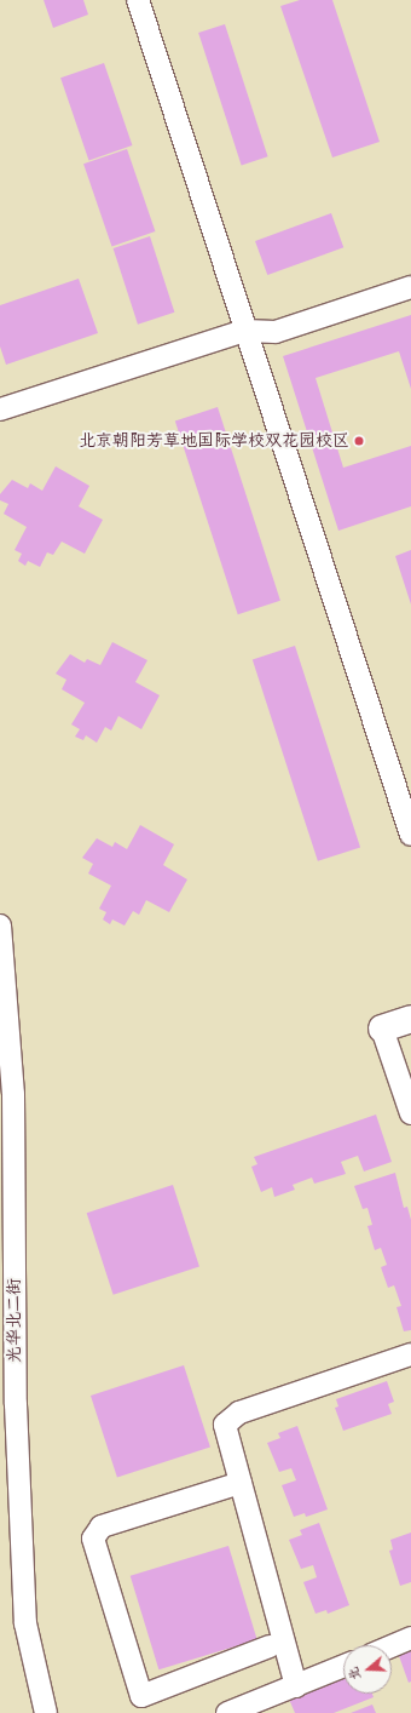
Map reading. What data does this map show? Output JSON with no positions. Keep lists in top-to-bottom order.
{
  "streets": {
    "street": ["光华北二街"]
  },
  "places": ["北京朝阳芳草地国际学校双花园校区"],
  "north": "left"
}
